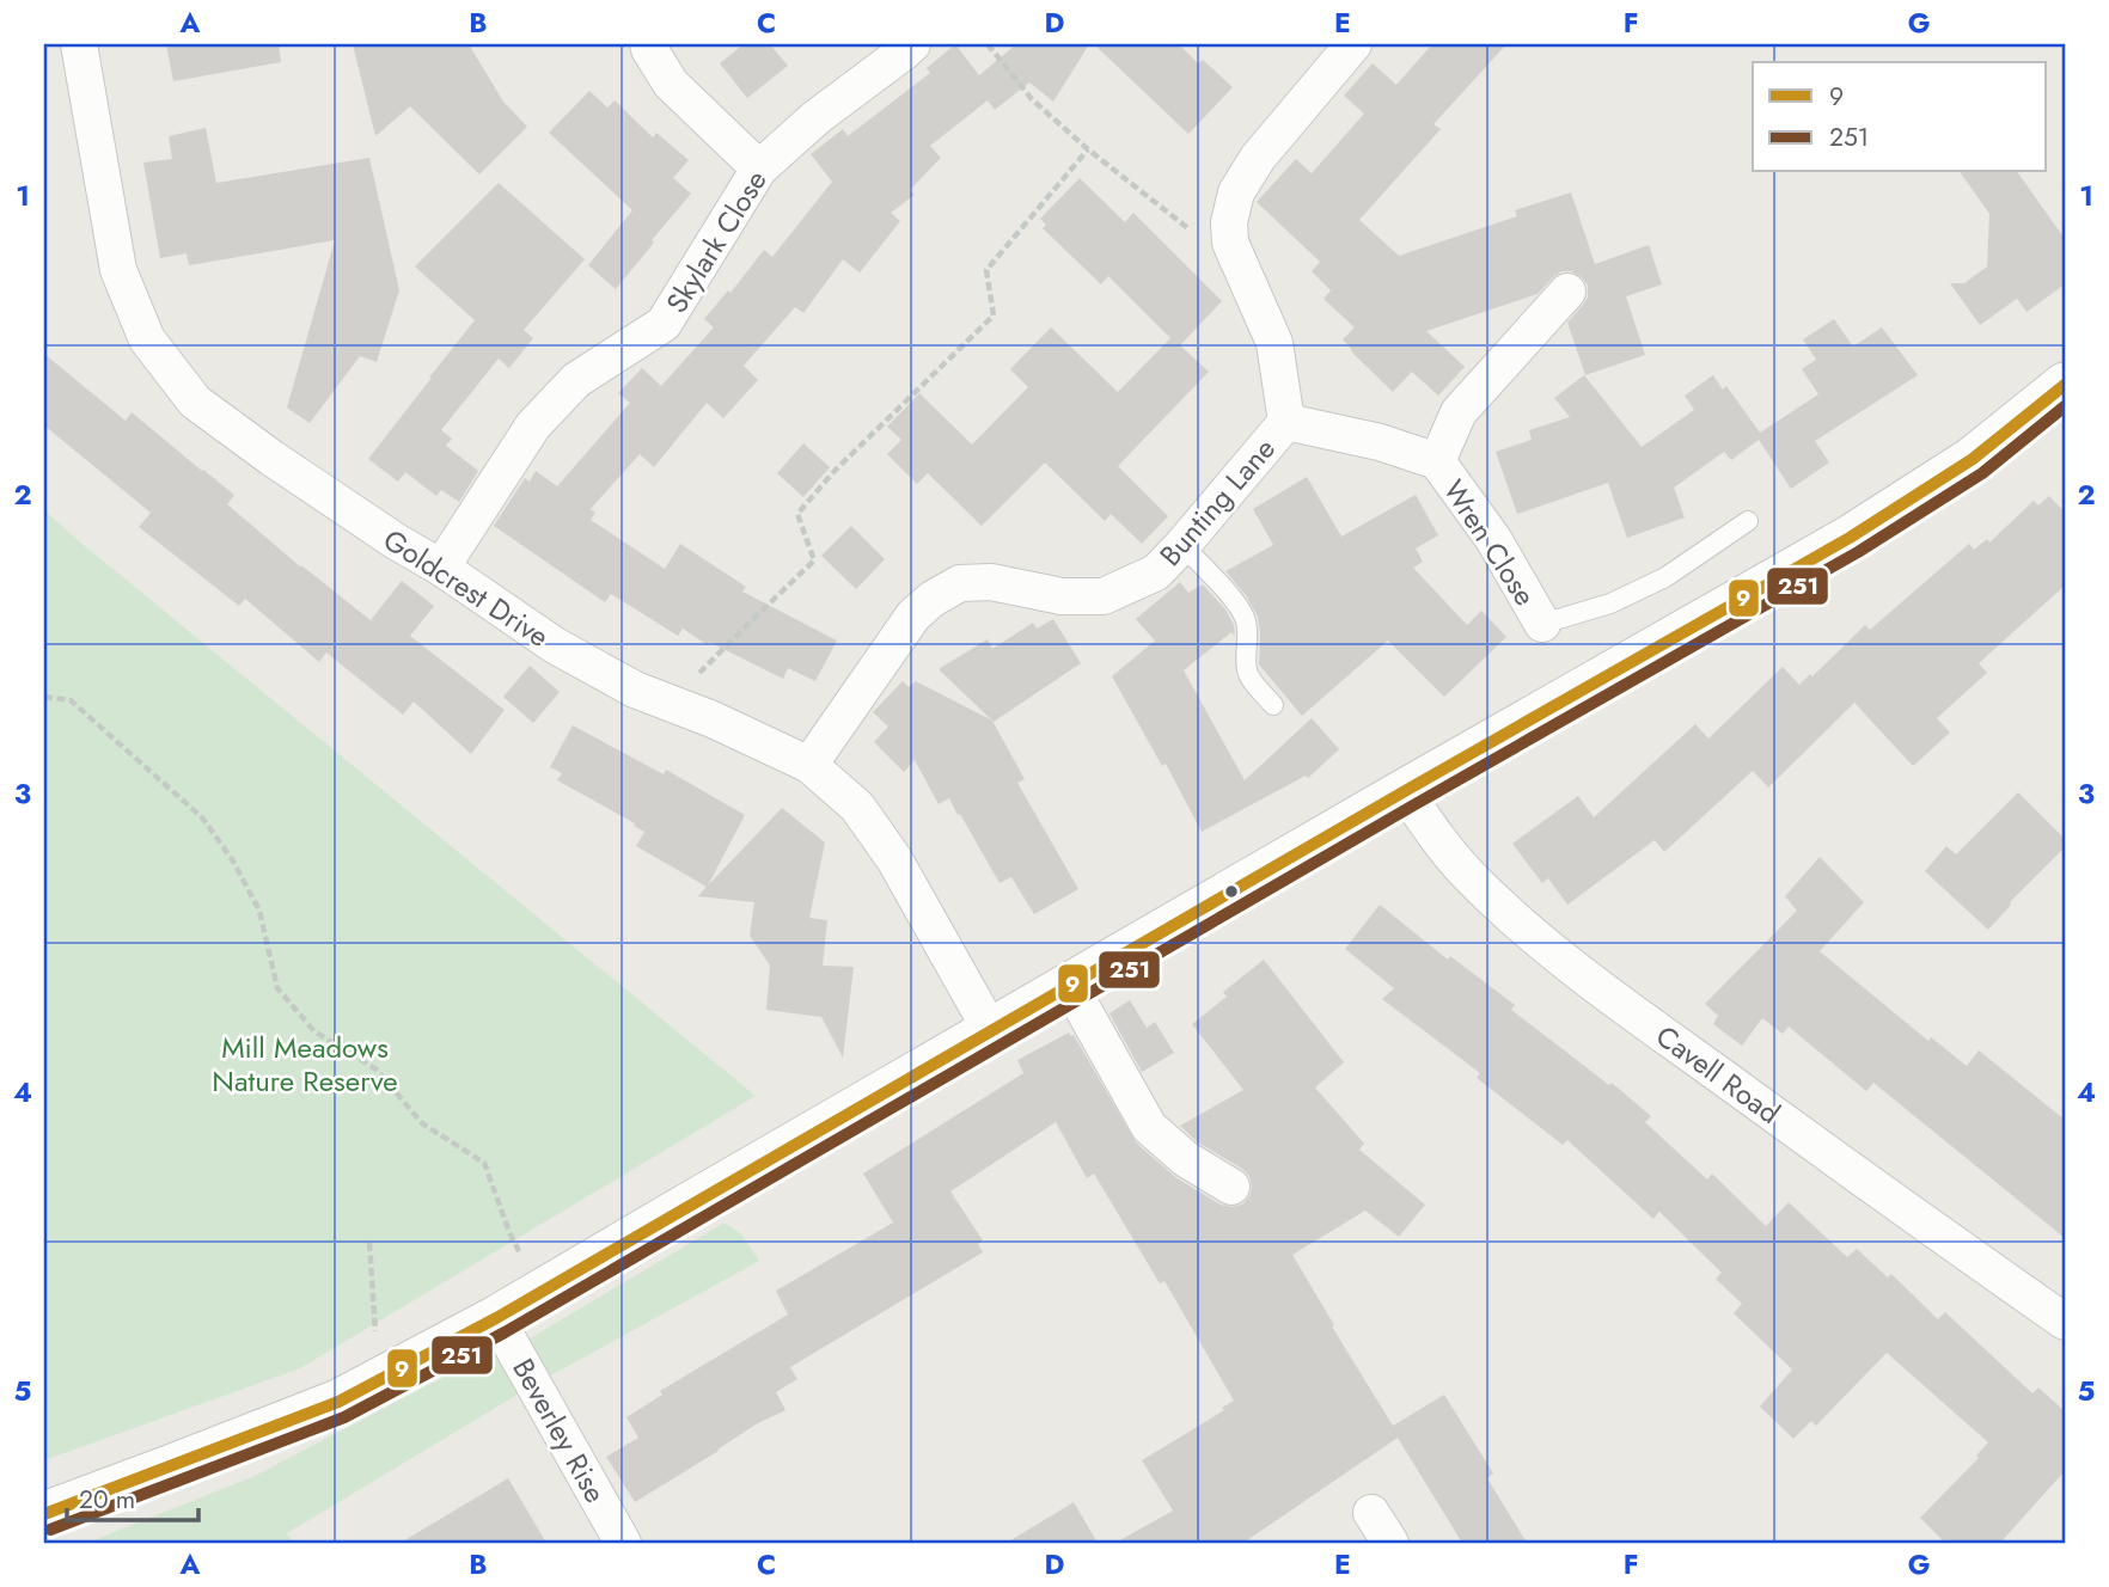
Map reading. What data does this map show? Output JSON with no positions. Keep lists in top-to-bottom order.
{
  "streets": {
    "street": [
      "Skylark Close",
      "Bunting Lane",
      "Wren Close",
      "Goldcrest Drive",
      "Cavell Road",
      "Beverley Rise"
    ]
  },
  "crossings": [
    ["Skylark Close", "Goldcrest Drive"],
    ["Bunting Lane", "Wren Close"],
    ["Bunting Lane", "Goldcrest Drive"]
  ],
  "parks": ["Mill Meadows Nature Reserve"],
  "lines": ["transit line 9", "transit line 251"],
  "legend": ["9", "251"],
  "scale_bar": "20 m",
  "grid": {
    "columns": [
      "A",
      "B",
      "C",
      "D",
      "E",
      "F",
      "G"
    ],
    "rows": [
      "1",
      "2",
      "3",
      "4",
      "5"
    ]
  }
}
